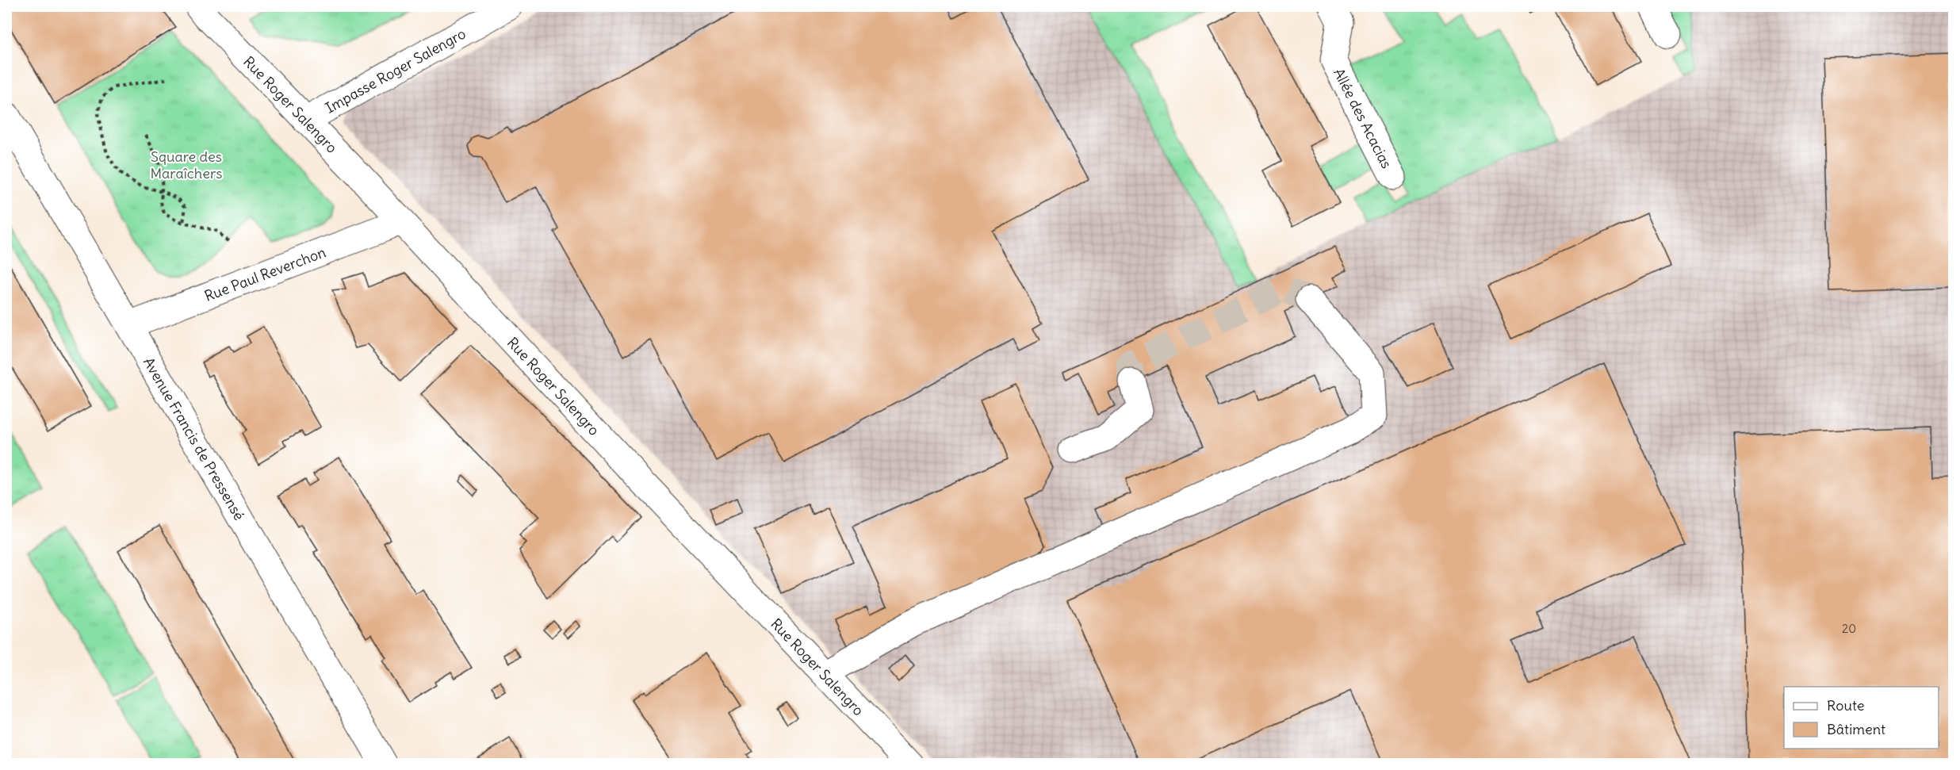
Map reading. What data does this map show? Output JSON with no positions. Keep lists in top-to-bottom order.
{
  "streets": {
    "street": [
      "Impasse Roger Salengro",
      "Rue Roger Salengro",
      "Allée des Acacias",
      "Rue Paul Reverchon",
      "Avenue Francis de Pressensé"
    ]
  },
  "crossings": [
    ["Impasse Roger Salengro", "Rue Roger Salengro"],
    ["Rue Roger Salengro", "Rue Paul Reverchon"],
    ["Rue Paul Reverchon", "Avenue Francis de Pressensé"]
  ],
  "parks": ["Square des Maraîchers"],
  "house_numbers": ["20"],
  "legend": ["Route", "Bâtiment"]
}
